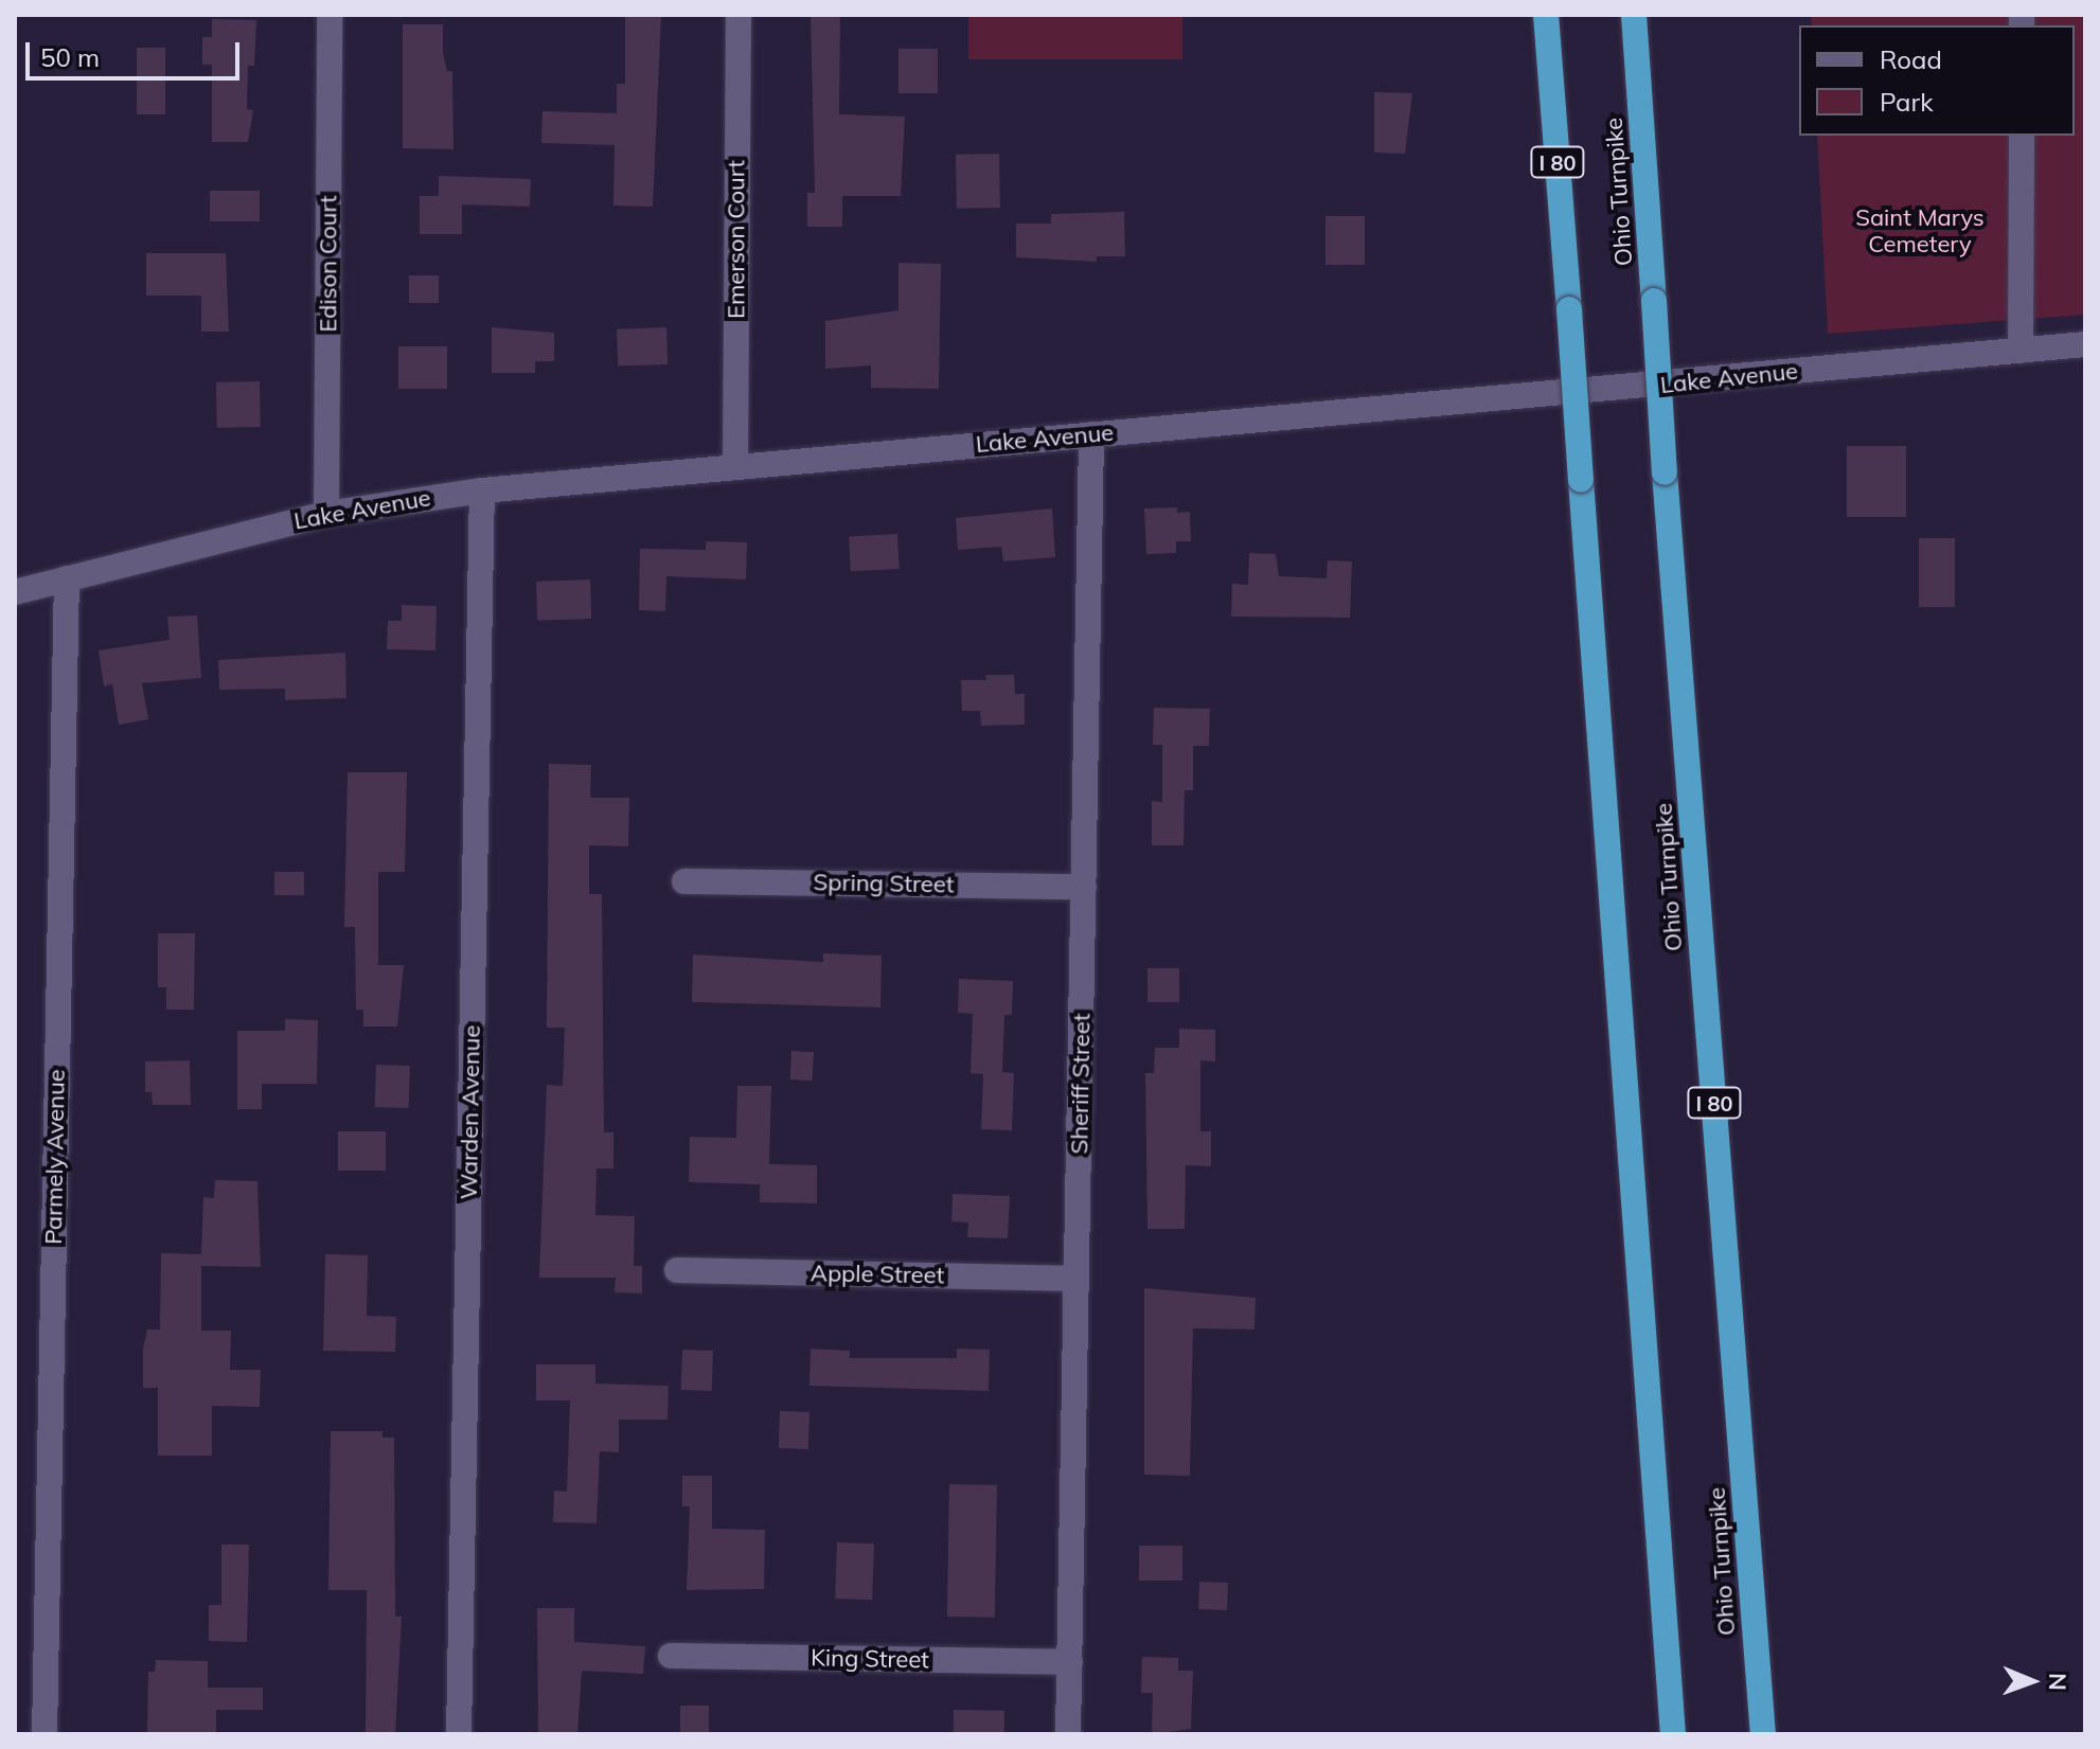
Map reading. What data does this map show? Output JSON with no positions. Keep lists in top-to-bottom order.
{
  "streets": {
    "highway": ["I 80", "Ohio Turnpike"],
    "street": [
      "Emerson Court",
      "Edison Court",
      "Lake Avenue",
      "Spring Street",
      "Sheriff Street",
      "Warden Avenue",
      "Parmely Avenue",
      "Apple Street",
      "King Street"
    ]
  },
  "crossings": [
    ["Emerson Court", "Lake Avenue"],
    ["Edison Court", "Lake Avenue"],
    ["Lake Avenue", "Sheriff Street"],
    ["Lake Avenue", "Warden Avenue"],
    ["Lake Avenue", "Parmely Avenue"],
    ["Spring Street", "Sheriff Street"],
    ["Sheriff Street", "Apple Street"],
    ["Sheriff Street", "King Street"]
  ],
  "parks": ["Saint Marys Cemetery"],
  "legend": ["Road", "Park"],
  "scale_bar": "50 m",
  "north": "right"
}
